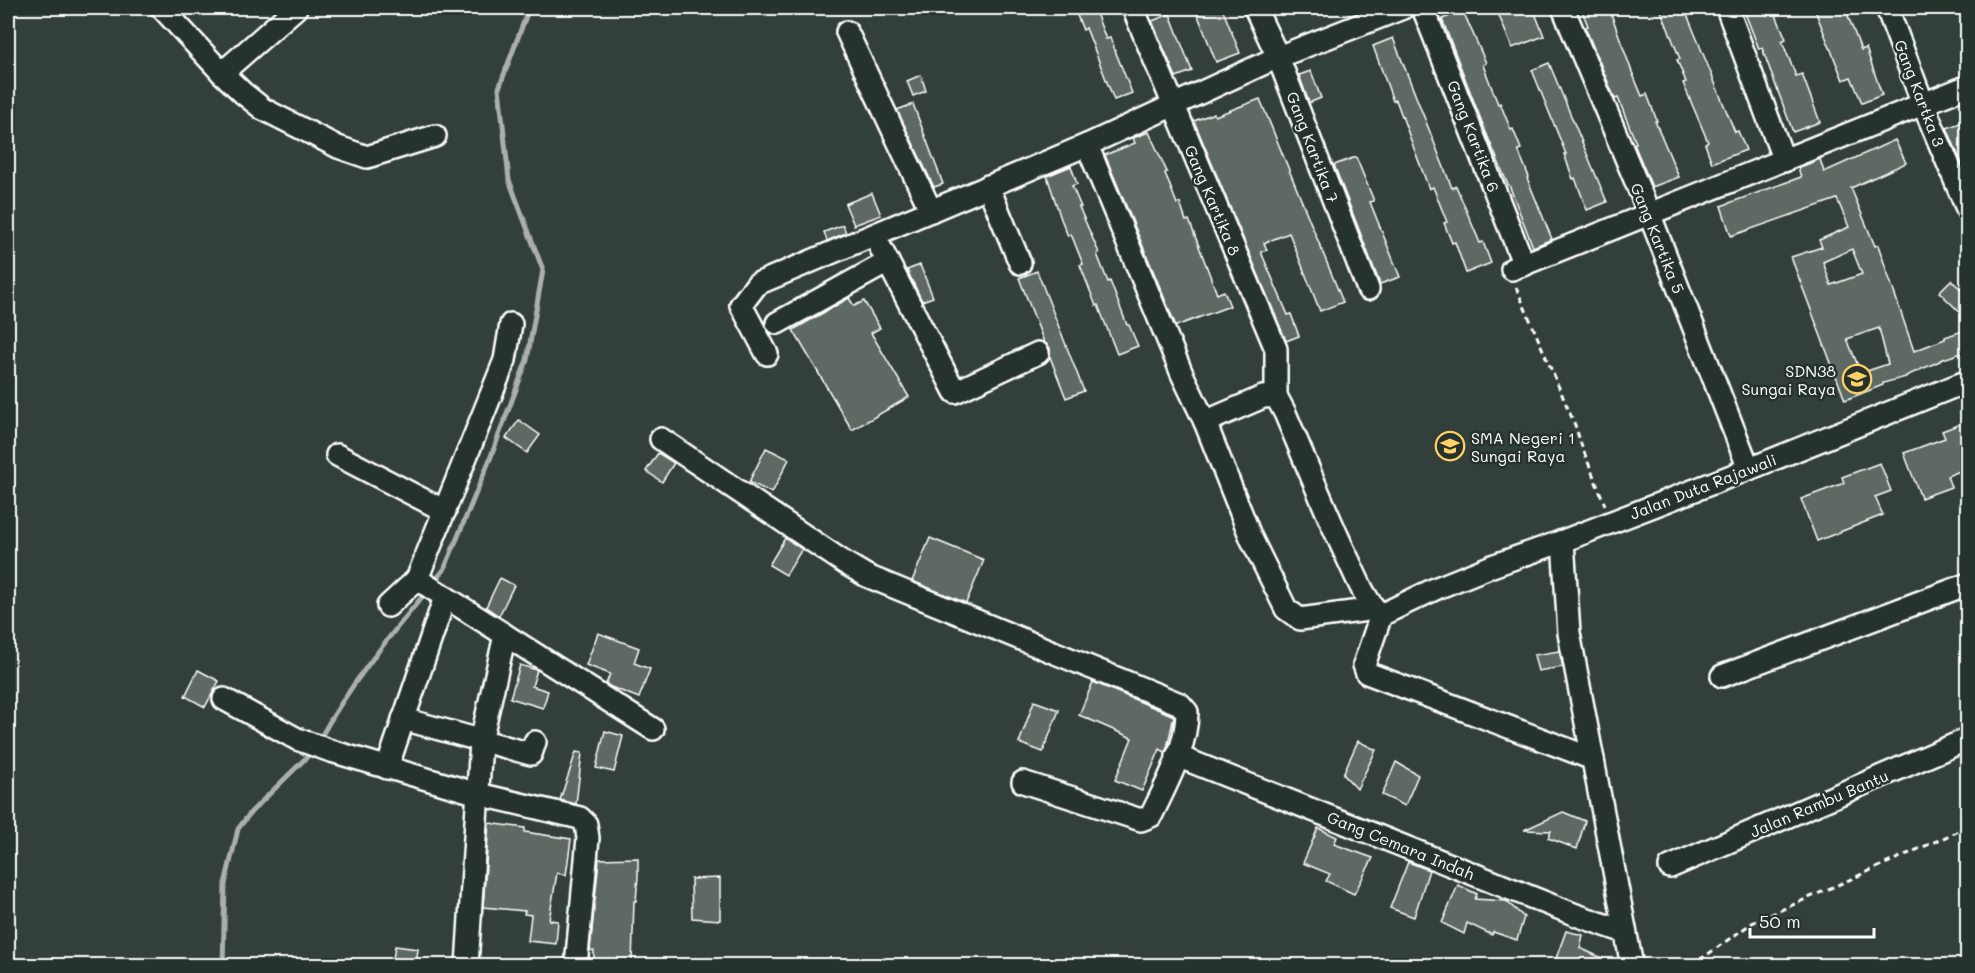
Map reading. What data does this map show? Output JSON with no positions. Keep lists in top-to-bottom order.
{
  "streets": {
    "street": [
      "Gang Kartka 3",
      "Gang Kartika 6",
      "Gang Kartika 7",
      "Gang Kartika 8",
      "Gang Kartika 5",
      "Jalan Duta Rajawali",
      "Jalan Rambu Bantu",
      "Gang Cemara Indah"
    ]
  },
  "crossings": [
    ["Gang Kartika 8", "Jalan Duta Rajawali"],
    ["Gang Kartika 5", "Jalan Duta Rajawali"]
  ],
  "places": {
    "school or university": ["SDN38 Sungai Raya", "SMA Negeri 1 Sungai Raya"]
  },
  "scale_bar": "50 m"
}
